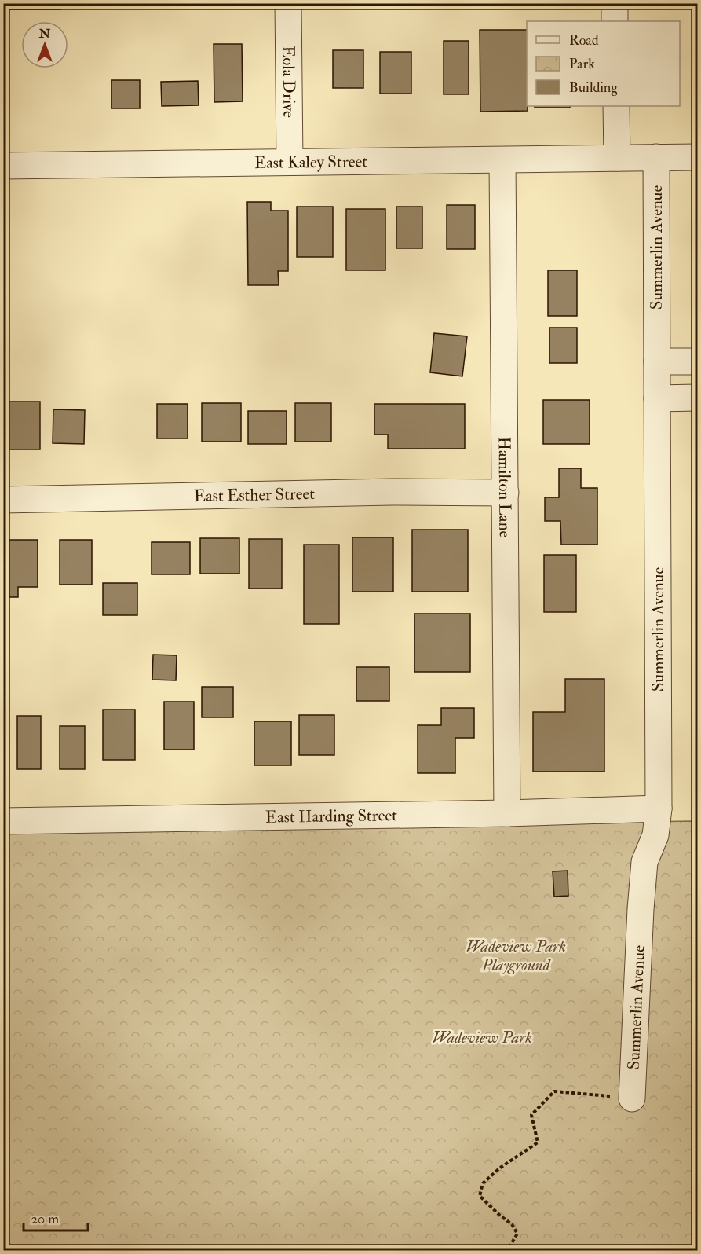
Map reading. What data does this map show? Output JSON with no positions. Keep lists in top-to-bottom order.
{
  "streets": {
    "street": [
      "Eola Drive",
      "East Kaley Street",
      "Summerlin Avenue",
      "Hamilton Lane",
      "East Esther Street",
      "East Harding Street"
    ]
  },
  "crossings": [
    ["Eola Drive", "East Kaley Street"],
    ["East Kaley Street", "Summerlin Avenue"],
    ["East Kaley Street", "Hamilton Lane"],
    ["Summerlin Avenue", "East Harding Street"],
    ["Hamilton Lane", "East Esther Street"],
    ["Hamilton Lane", "East Harding Street"]
  ],
  "parks": ["Wadeview Park Playground", "Wadeview Park"],
  "legend": ["Road", "Park", "Building"],
  "scale_bar": "20 m",
  "north": "top"
}
